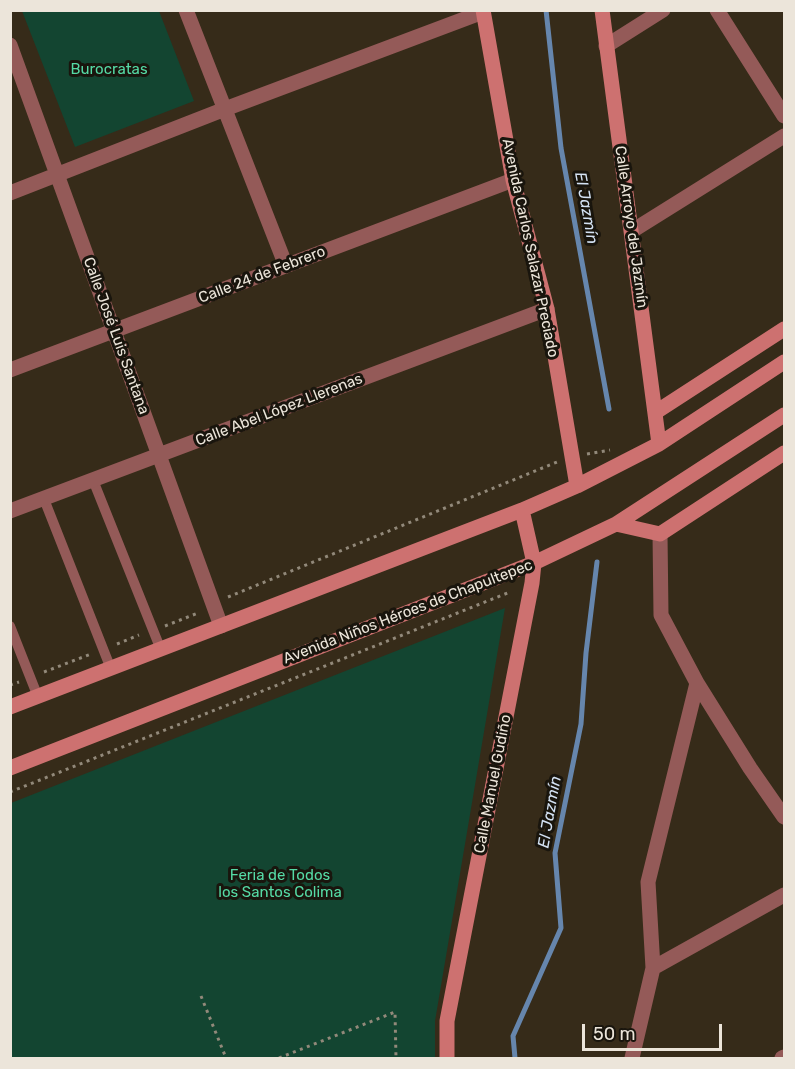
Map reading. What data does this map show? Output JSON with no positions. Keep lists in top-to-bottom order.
{
  "streets": {
    "street": [
      "Calle Arroyo del Jazmín",
      "Avenida Carlos Salazar Preciado",
      "Calle 24 de Febrero",
      "Calle José Luis Santana",
      "Calle Abel López Llerenas",
      "Avenida Niños Héroes de Chapultepec",
      "Calle Manuel Gudiño"
    ]
  },
  "crossings": [
    ["Avenida Carlos Salazar Preciado", "Calle 24 de Febrero"],
    ["Avenida Carlos Salazar Preciado", "Calle Abel López Llerenas"],
    ["Calle 24 de Febrero", "Calle José Luis Santana"],
    ["Calle José Luis Santana", "Calle Abel López Llerenas"],
    ["Avenida Niños Héroes de Chapultepec", "Calle Manuel Gudiño"]
  ],
  "water": ["El Jazmín"],
  "parks": ["Burocratas", "Feria de Todos los Santos Colima"],
  "scale_bar": "50 m"
}
